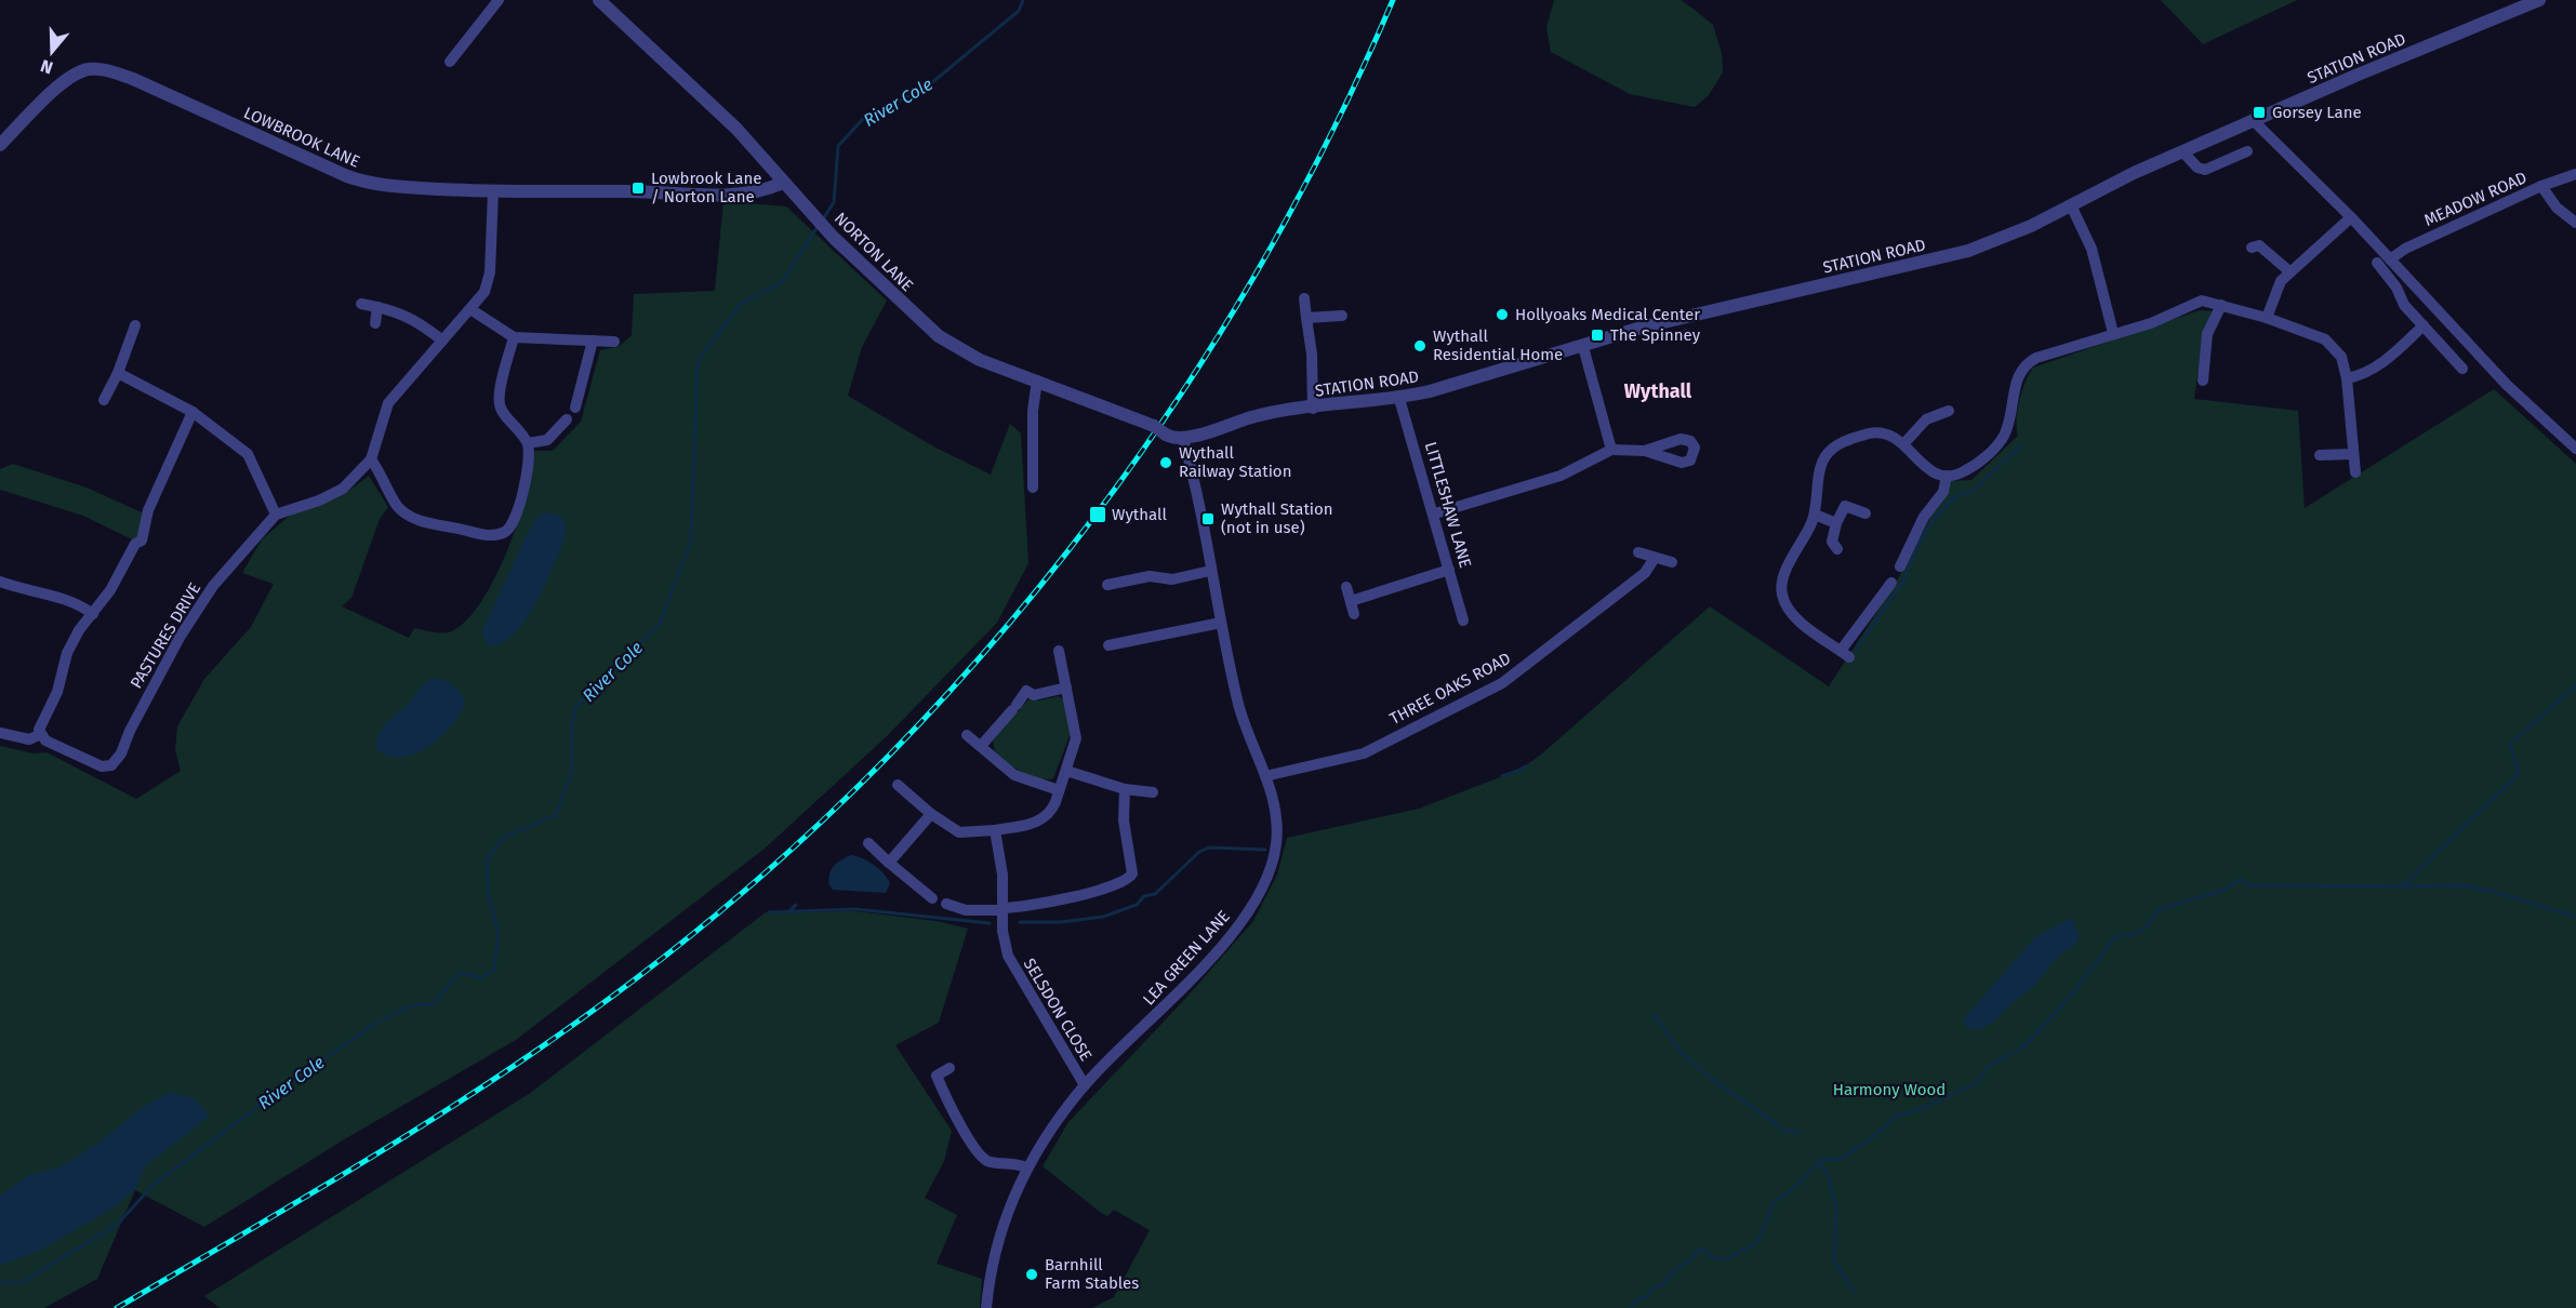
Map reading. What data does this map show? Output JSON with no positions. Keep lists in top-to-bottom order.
{
  "streets": {
    "street": [
      "STATION ROAD",
      "LOWBROOK LANE",
      "MEADOW ROAD",
      "NORTON LANE",
      "LITTLESHAW LANE",
      "PASTURES DRIVE",
      "THREE OAKS ROAD",
      "LEA GREEN LANE",
      "SELSDON CLOSE"
    ]
  },
  "crossings": [
    ["STATION ROAD", "NORTON LANE"],
    ["STATION ROAD", "LITTLESHAW LANE"],
    ["STATION ROAD", "LEA GREEN LANE"],
    ["LOWBROOK LANE", "NORTON LANE"],
    ["LOWBROOK LANE", "PASTURES DRIVE"],
    ["NORTON LANE", "LEA GREEN LANE"],
    ["THREE OAKS ROAD", "LEA GREEN LANE"],
    ["LEA GREEN LANE", "SELSDON CLOSE"]
  ],
  "districts": ["Wythall"],
  "water": ["River Cole"],
  "parks": ["Harmony Wood"],
  "places": {
    "transit": [
      "Gorsey Lane",
      "Lowbrook Lane / Norton Lane",
      "The Spinney",
      "Wythall",
      "Wythall Station (not in use)"
    ],
    "other": [
      "Hollyoaks Medical Center",
      "Wythall Residential Home",
      "Wythall Railway Station",
      "Barnhill Farm Stables"
    ]
  },
  "north": "bottom"
}
